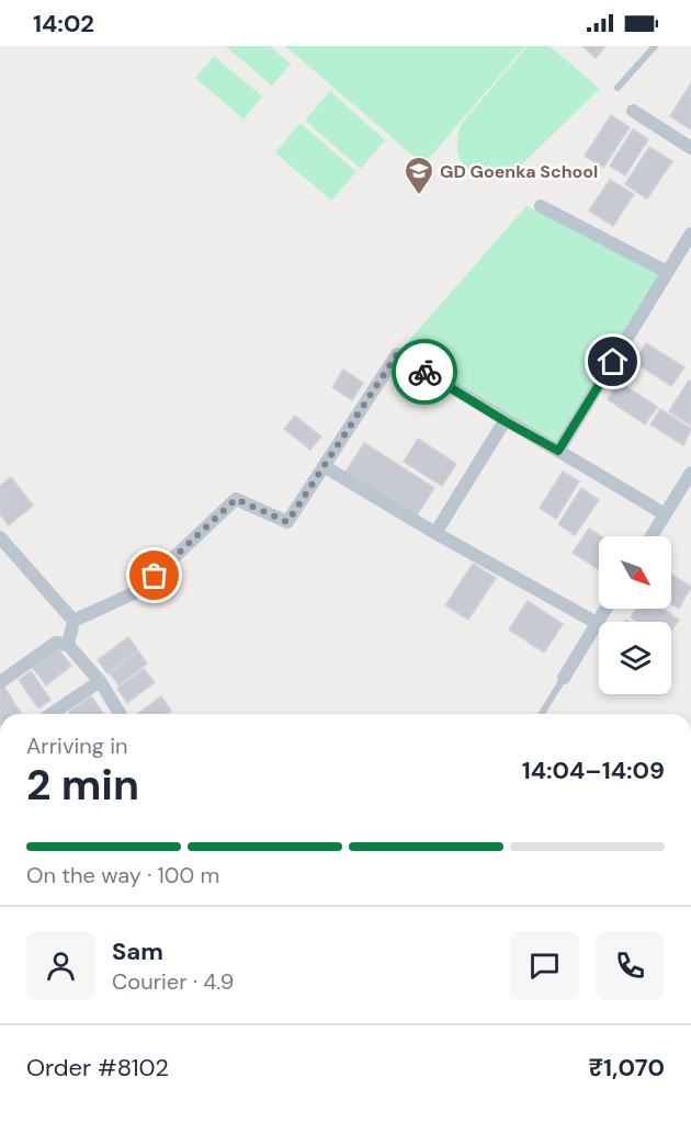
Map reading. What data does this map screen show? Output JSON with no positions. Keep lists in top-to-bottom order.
{
  "places": {
    "school or university": ["GD Goenka School"]
  },
  "north": "bottom right",
  "page": {
    "status": "14:02",
    "heading": ["2 min", "Arriving in", "14:04–14:09"],
    "panel": [
      "Sam",
      "Courier · 4.9",
      "Order #8102",
      "₹1,070"
    ],
    "bar": "On the way · 100 m"
  }
}
